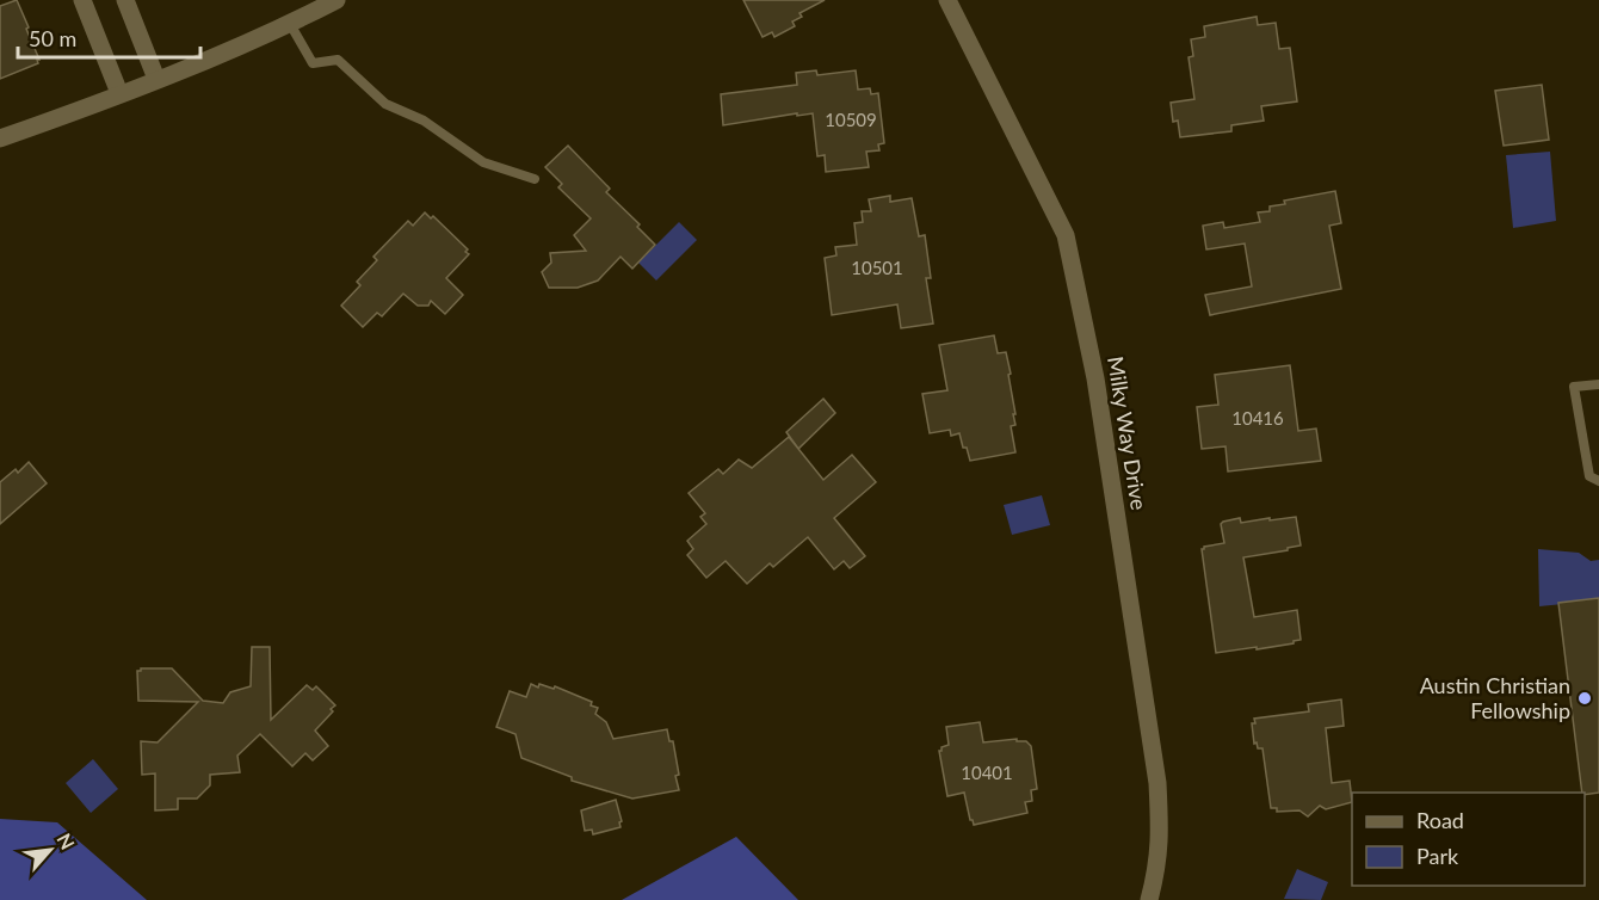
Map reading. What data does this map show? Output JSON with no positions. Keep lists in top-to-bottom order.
{
  "streets": {
    "street": ["Milky Way Drive"]
  },
  "places": ["Austin Christian Fellowship"],
  "house_numbers": [
    "10509",
    "10501",
    "10416",
    "10401"
  ],
  "legend": ["Road", "Park"],
  "scale_bar": "50 m",
  "north": "top right"
}
